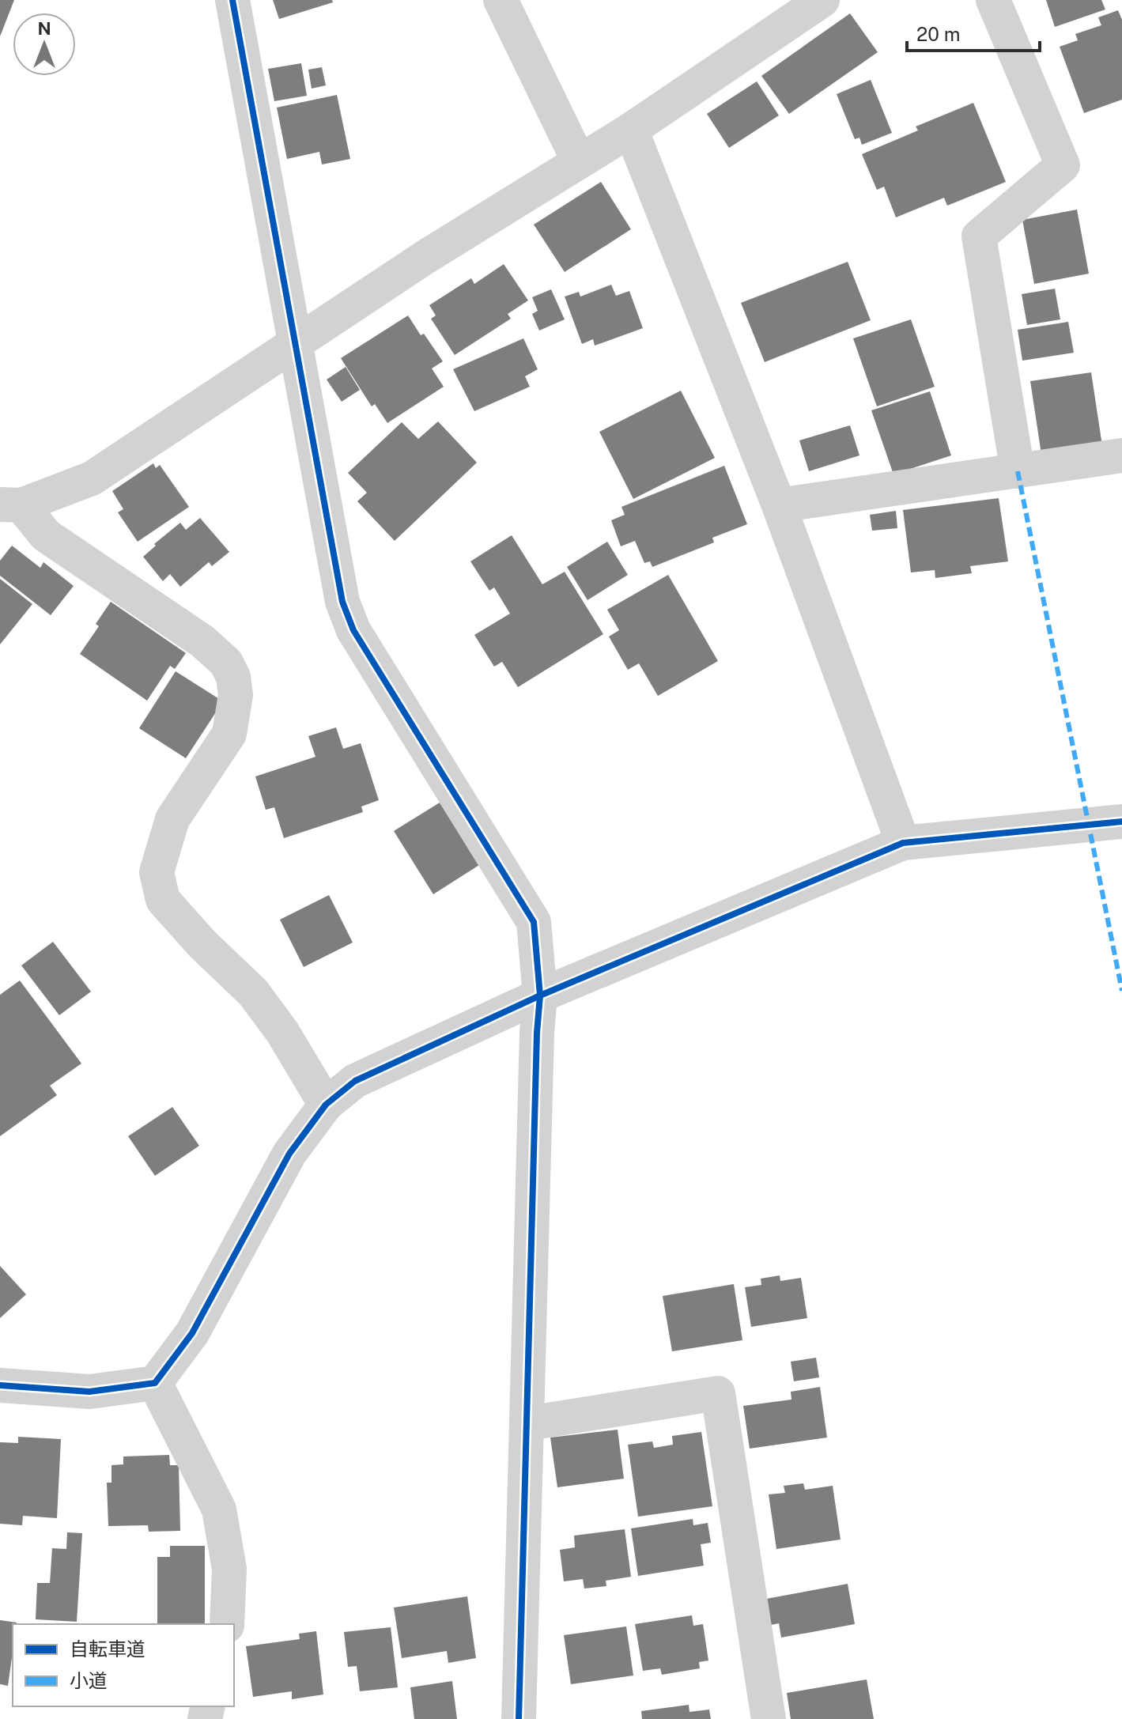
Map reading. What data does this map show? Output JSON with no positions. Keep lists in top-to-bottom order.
{
  "legend": ["自転車道", "小道"],
  "scale_bar": "20 m",
  "north": "top"
}
